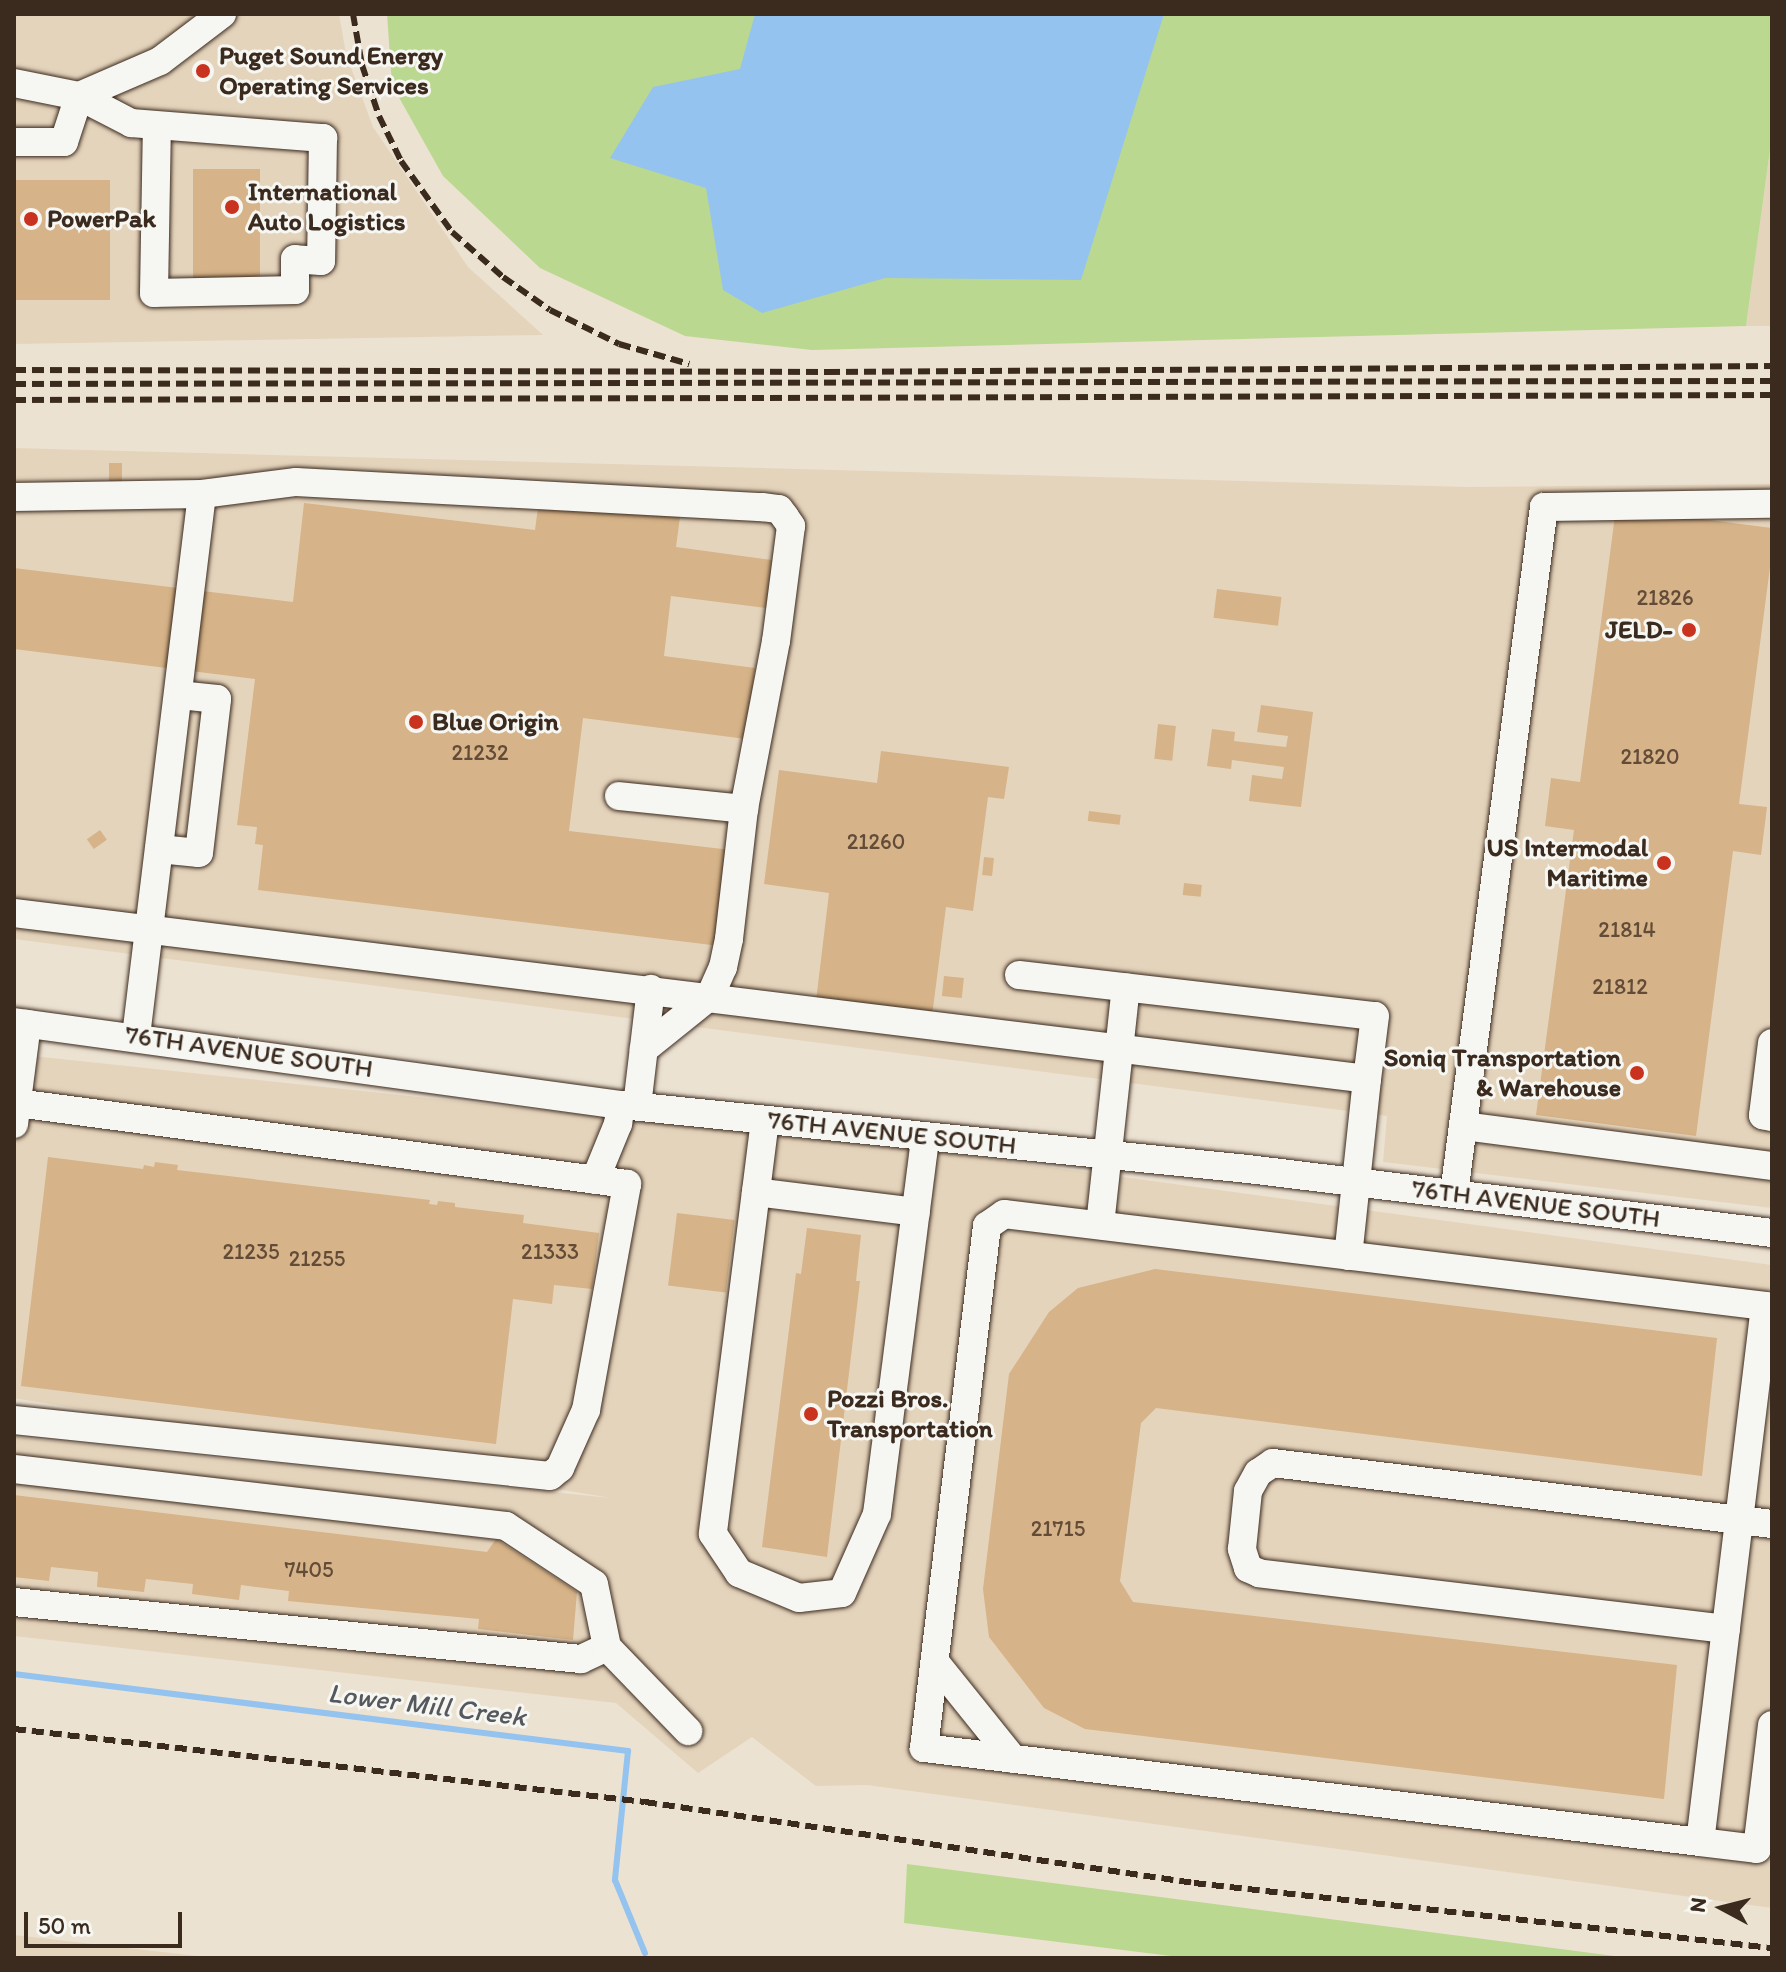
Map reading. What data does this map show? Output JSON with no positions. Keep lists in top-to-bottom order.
{
  "streets": {
    "street": ["76TH AVENUE SOUTH"]
  },
  "water": ["Lower Mill Creek"],
  "places": [
    "Puget Sound Energy Operating Services",
    "International Auto Logistics",
    "PowerPak",
    "JELD-",
    "Blue Origin",
    "US Intermodal Maritime",
    "Soniq Transportation & Warehouse",
    "Pozzi Bros. Transportation"
  ],
  "house_numbers": [
    "21826",
    "21232",
    "21820",
    "21260",
    "21814",
    "21812",
    "21235",
    "21333",
    "21255",
    "21715",
    "7405"
  ],
  "scale_bar": "50 m",
  "north": "left"
}
